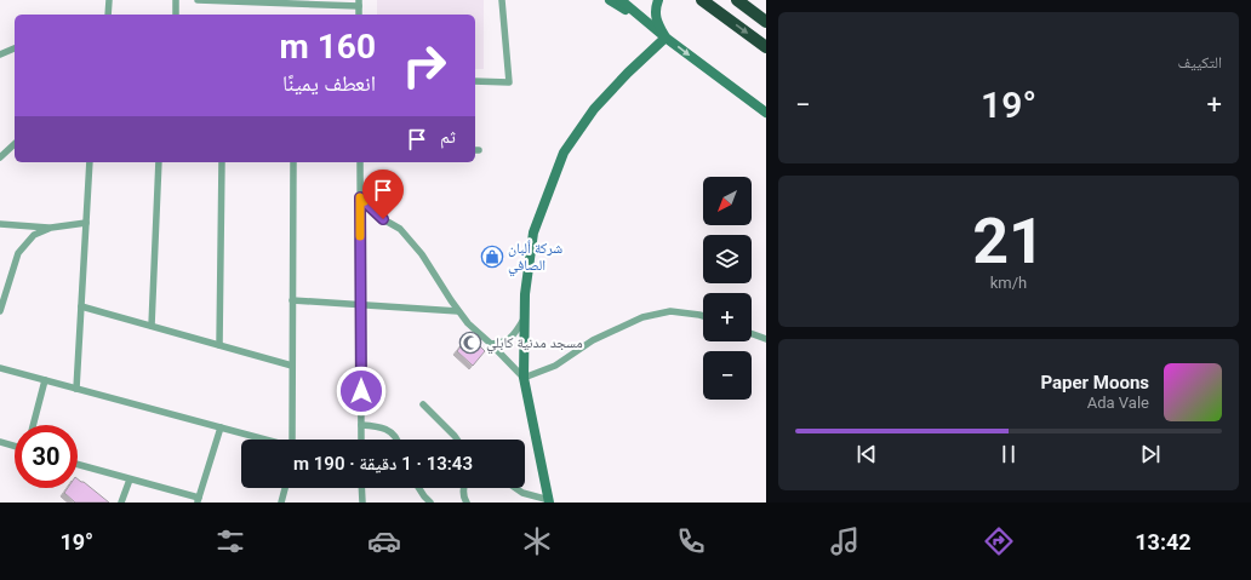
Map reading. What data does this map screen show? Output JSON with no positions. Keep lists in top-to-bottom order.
{
  "places": {
    "shop": ["شركة ألبان الصافي"],
    "mosque": ["مسجد مدنية كابلي"]
  },
  "north": "bottom left",
  "page": {
    "tile": [
      "التكييف",
      ["21", "km/h"]
    ],
    "turn": ["160 m", "انعطف يمينًا"],
    "heat": ["−", "19°", "+"],
    "then": "ثم",
    "map_buttons": ["+", "−"],
    "song": ["Paper Moons", "Ada Vale"],
    "limit": "30",
    "trip": "13:43 · 1 دقيقة · 190 m",
    "tabs": ["13:42", "19°"]
  }
}
